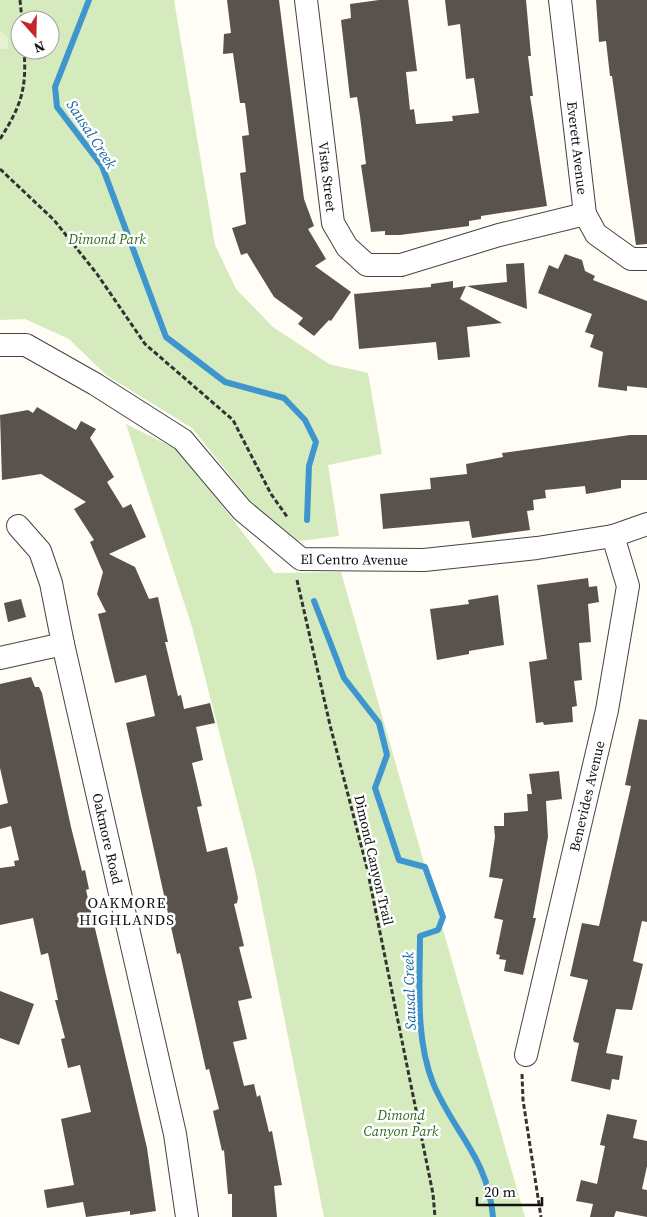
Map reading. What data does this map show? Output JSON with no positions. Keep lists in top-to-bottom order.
{
  "streets": {
    "street": [
      "Everett Avenue",
      "Vista Street",
      "El Centro Avenue",
      "Benevides Avenue",
      "Oakmore Road"
    ],
    "path": ["Dimond Canyon Trail"]
  },
  "crossings": [
    ["Everett Avenue", "Vista Street"],
    ["El Centro Avenue", "Benevides Avenue"]
  ],
  "districts": ["OAKMORE HIGHLANDS"],
  "water": ["Sausal Creek"],
  "parks": ["Dimond Park", "Dimond Canyon Park"],
  "scale_bar": "20 m",
  "north": "bottom"
}
